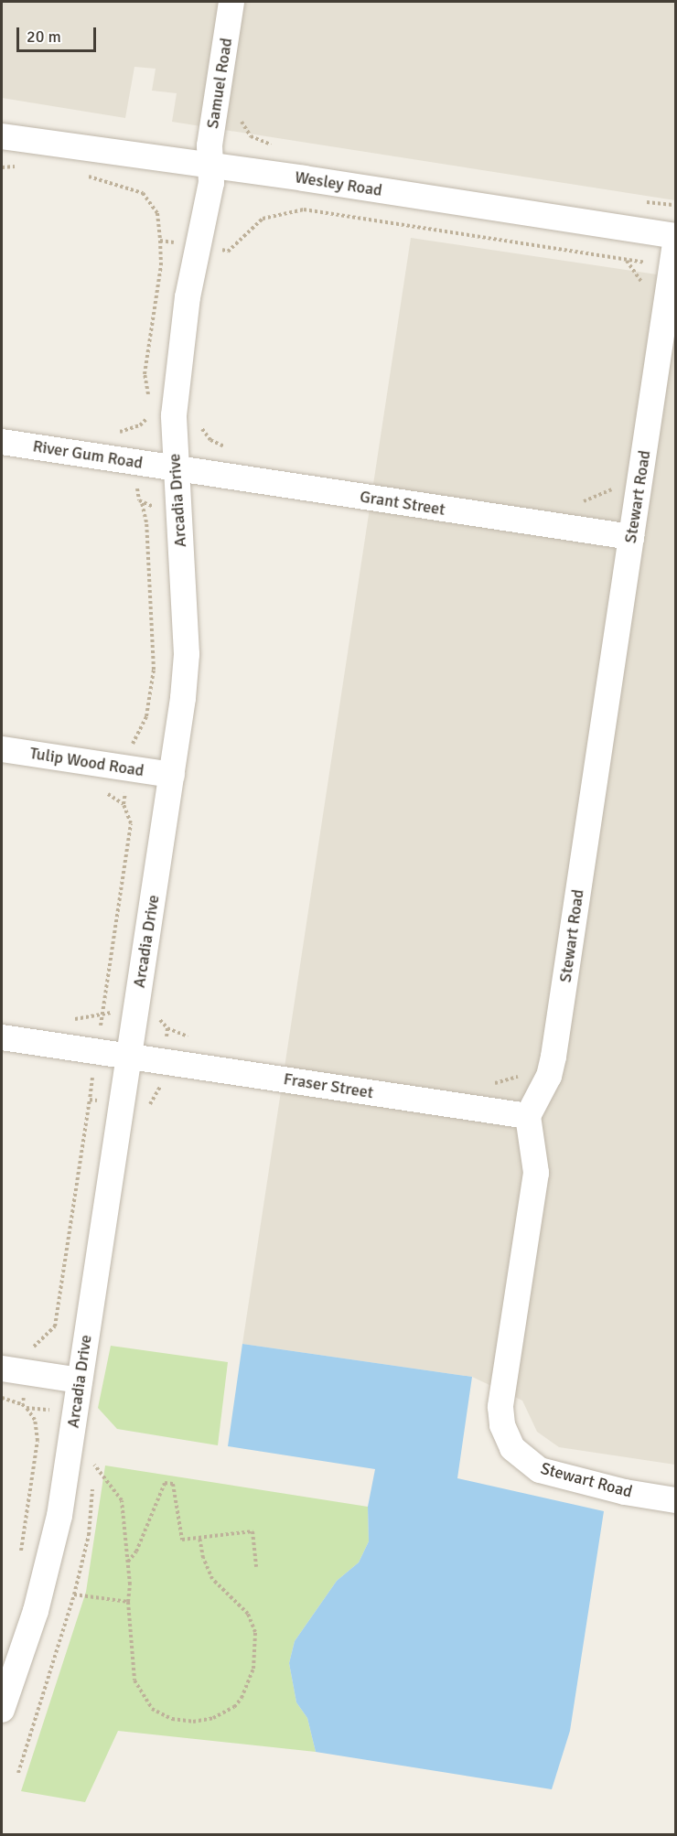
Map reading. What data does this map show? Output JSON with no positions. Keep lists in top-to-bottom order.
{
  "streets": {
    "street": [
      "Samuel Road",
      "Wesley Road",
      "River Gum Road",
      "Stewart Road",
      "Arcadia Drive",
      "Grant Street",
      "Tulip Wood Road",
      "Fraser Street"
    ]
  },
  "crossings": [
    ["Samuel Road", "Wesley Road"],
    ["Samuel Road", "Arcadia Drive"],
    ["Wesley Road", "Arcadia Drive"],
    ["River Gum Road", "Arcadia Drive"],
    ["River Gum Road", "Grant Street"],
    ["Stewart Road", "Grant Street"],
    ["Stewart Road", "Fraser Street"],
    ["Arcadia Drive", "Grant Street"],
    ["Arcadia Drive", "Tulip Wood Road"],
    ["Arcadia Drive", "Fraser Street"]
  ],
  "scale_bar": "20 m"
}
